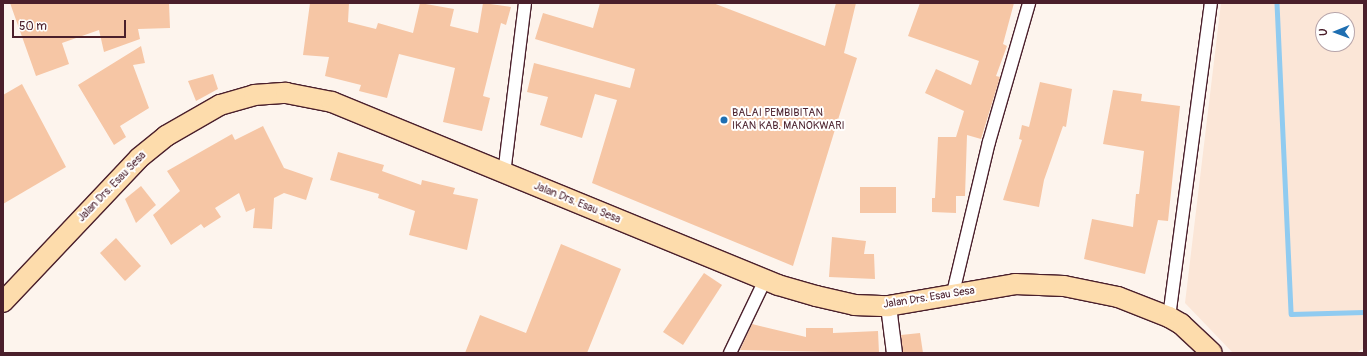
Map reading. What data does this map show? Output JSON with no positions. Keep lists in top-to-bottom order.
{
  "streets": {
    "highway": ["Jalan Drs. Esau Sesa"]
  },
  "places": ["BALAI PEMBIBITAN IKAN KAB. MANOKWARI"],
  "scale_bar": "50 m",
  "north": "left"
}
